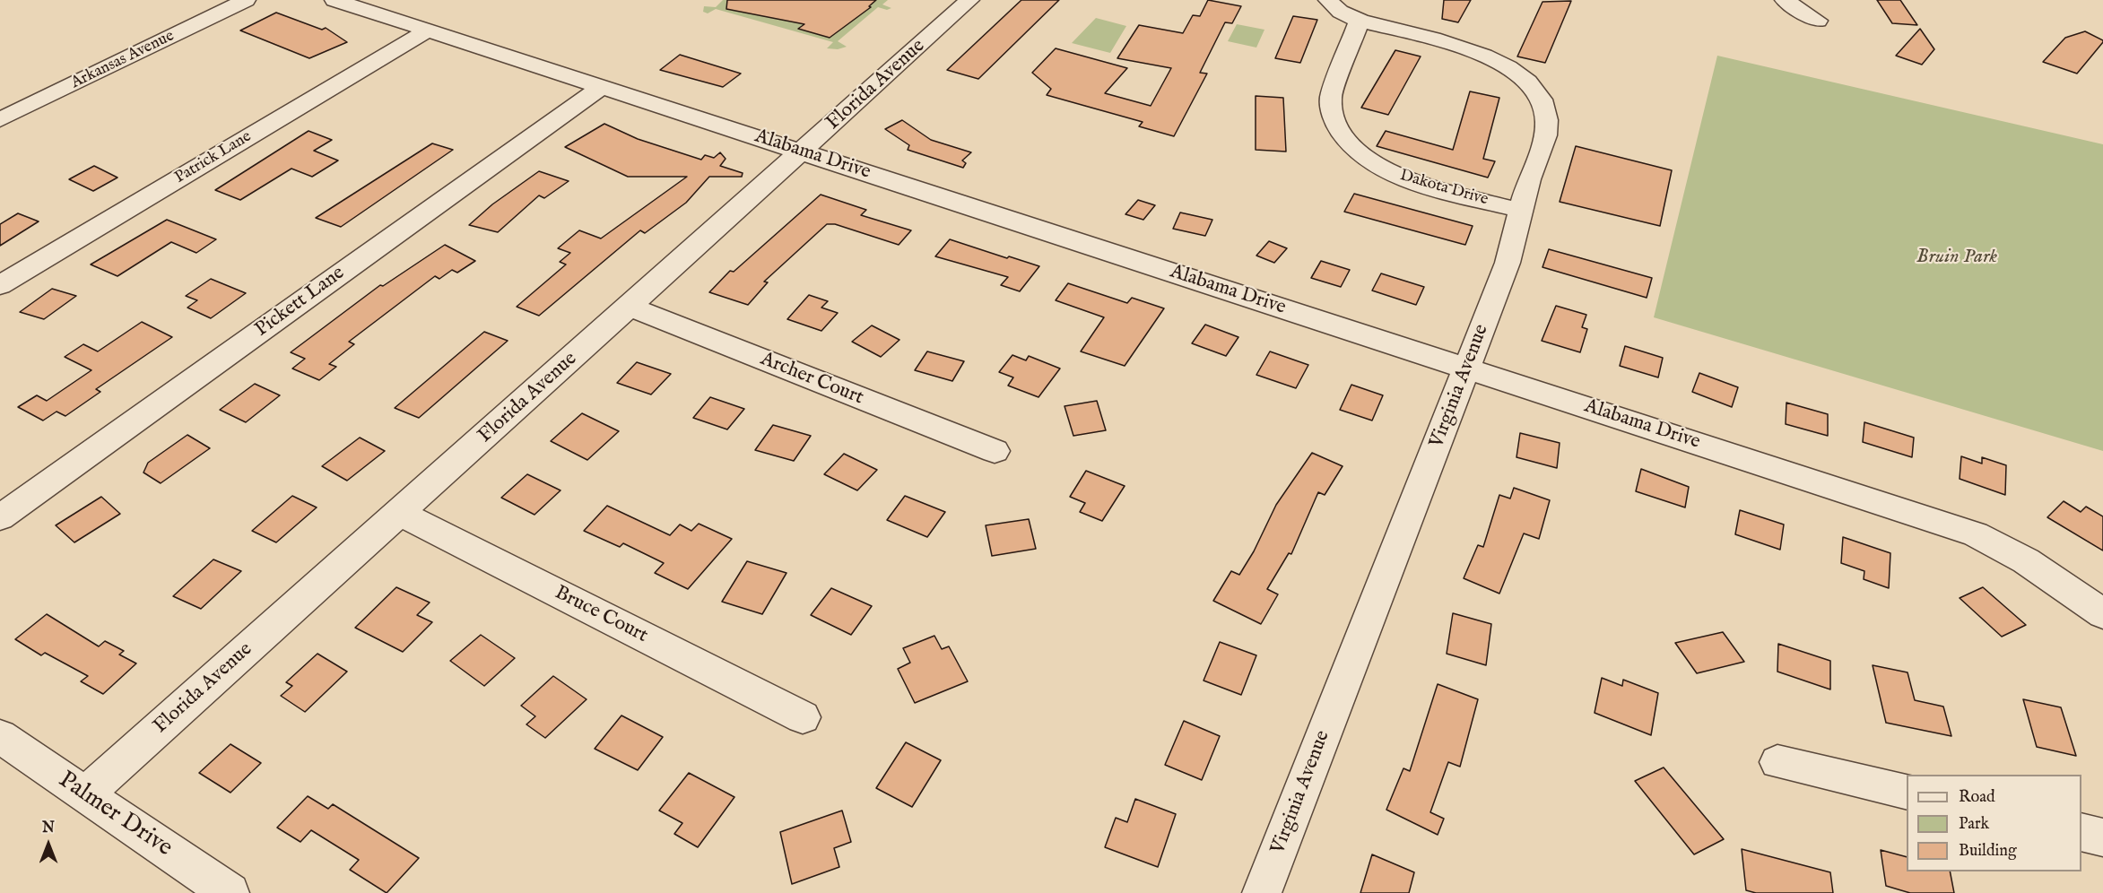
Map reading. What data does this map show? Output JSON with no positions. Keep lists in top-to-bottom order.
{
  "streets": {
    "street": [
      "Arkansas Avenue",
      "Florida Avenue",
      "Alabama Drive",
      "Patrick Lane",
      "Dakota Drive",
      "Pickett Lane",
      "Archer Court",
      "Virginia Avenue",
      "Bruce Court",
      "Palmer Drive"
    ]
  },
  "crossings": [
    ["Florida Avenue", "Alabama Drive"],
    ["Florida Avenue", "Archer Court"],
    ["Florida Avenue", "Bruce Court"],
    ["Florida Avenue", "Palmer Drive"],
    ["Alabama Drive", "Patrick Lane"],
    ["Alabama Drive", "Pickett Lane"],
    ["Alabama Drive", "Virginia Avenue"],
    ["Dakota Drive", "Virginia Avenue"]
  ],
  "parks": ["Bruin Park"],
  "legend": ["Road", "Park", "Building"],
  "north": "top"
}
